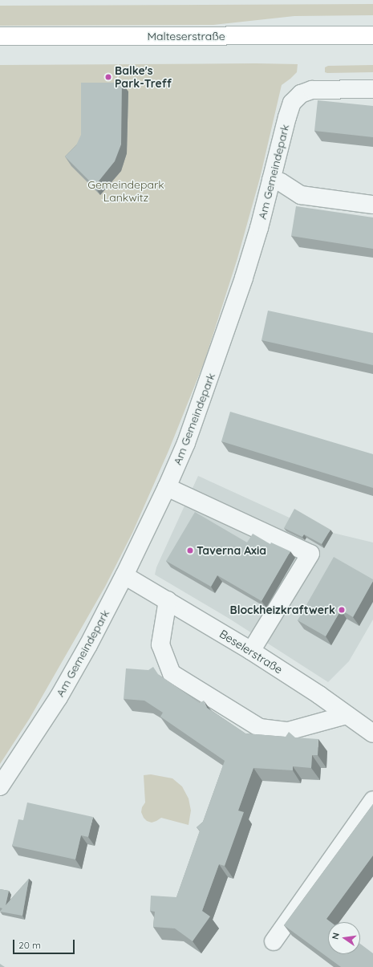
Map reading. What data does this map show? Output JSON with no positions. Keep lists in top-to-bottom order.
{
  "streets": {
    "main road": ["Malteserstraße"],
    "street": ["Am Gemeindepark", "Beselerstraße"]
  },
  "crossings": [
    ["Am Gemeindepark", "Beselerstraße"]
  ],
  "parks": ["Gemeindepark Lankwitz"],
  "places": ["Balke's Park-Treff", "Taverna Axia", "Blockheizkraftwerk"],
  "scale_bar": "20 m",
  "north": "left"
}
